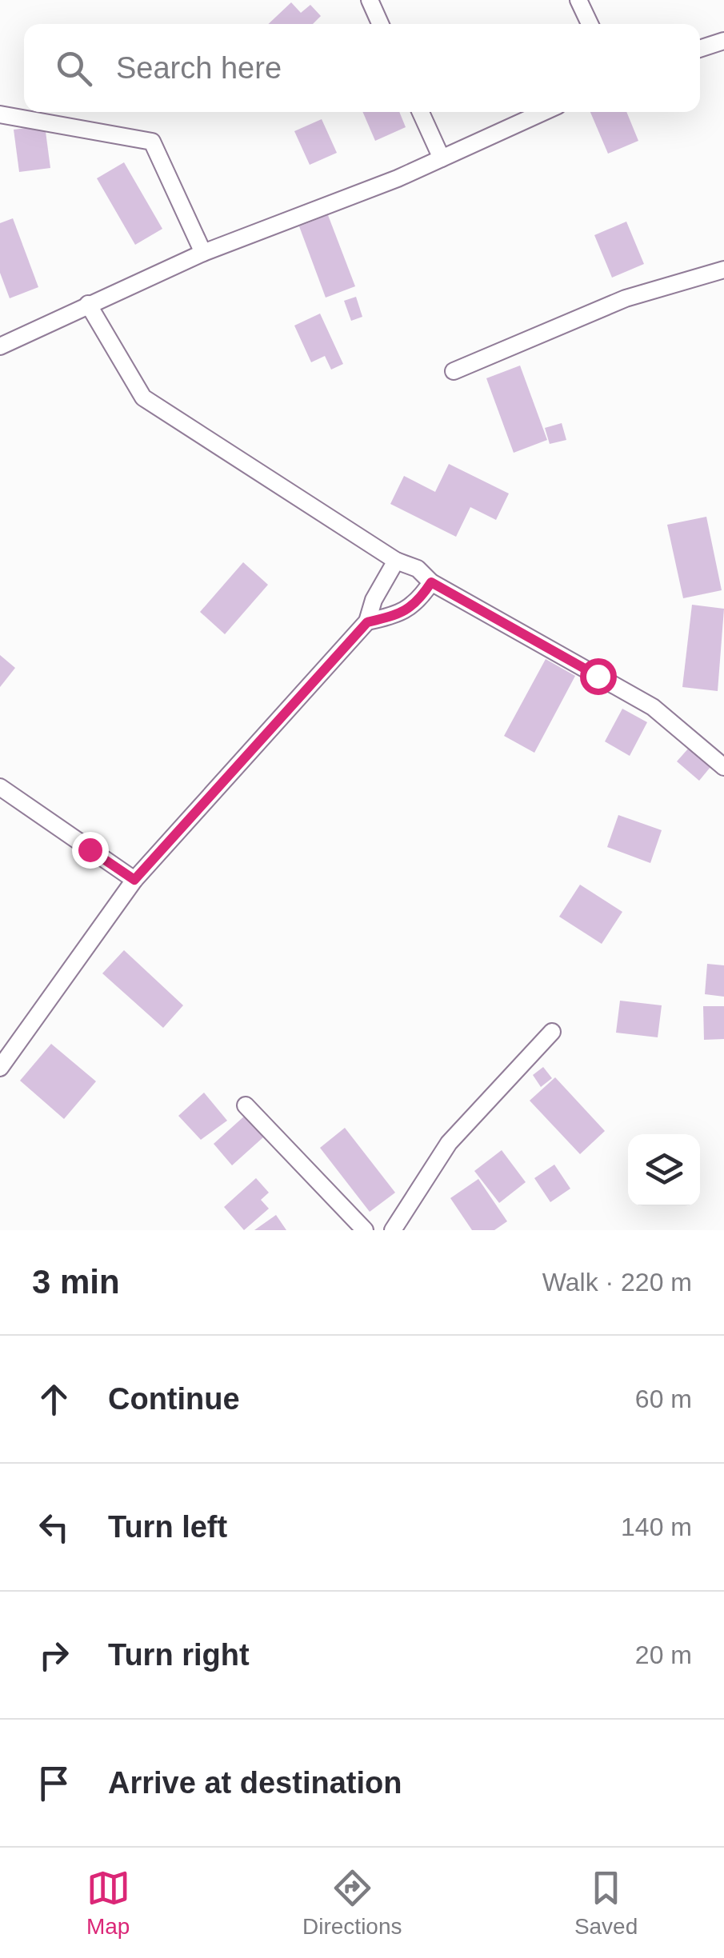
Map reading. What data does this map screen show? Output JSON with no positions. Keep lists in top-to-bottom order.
{
  "page": {
    "search": "Search here",
    "heading": ["3 min", "Walk · 220 m"],
    "list": [
      ["Continue", "60 m"],
      ["Turn left", "140 m"],
      ["Turn right", "20 m"],
      "Arrive at destination"
    ],
    "nav": ["Map", "Directions", "Saved"]
  }
}
